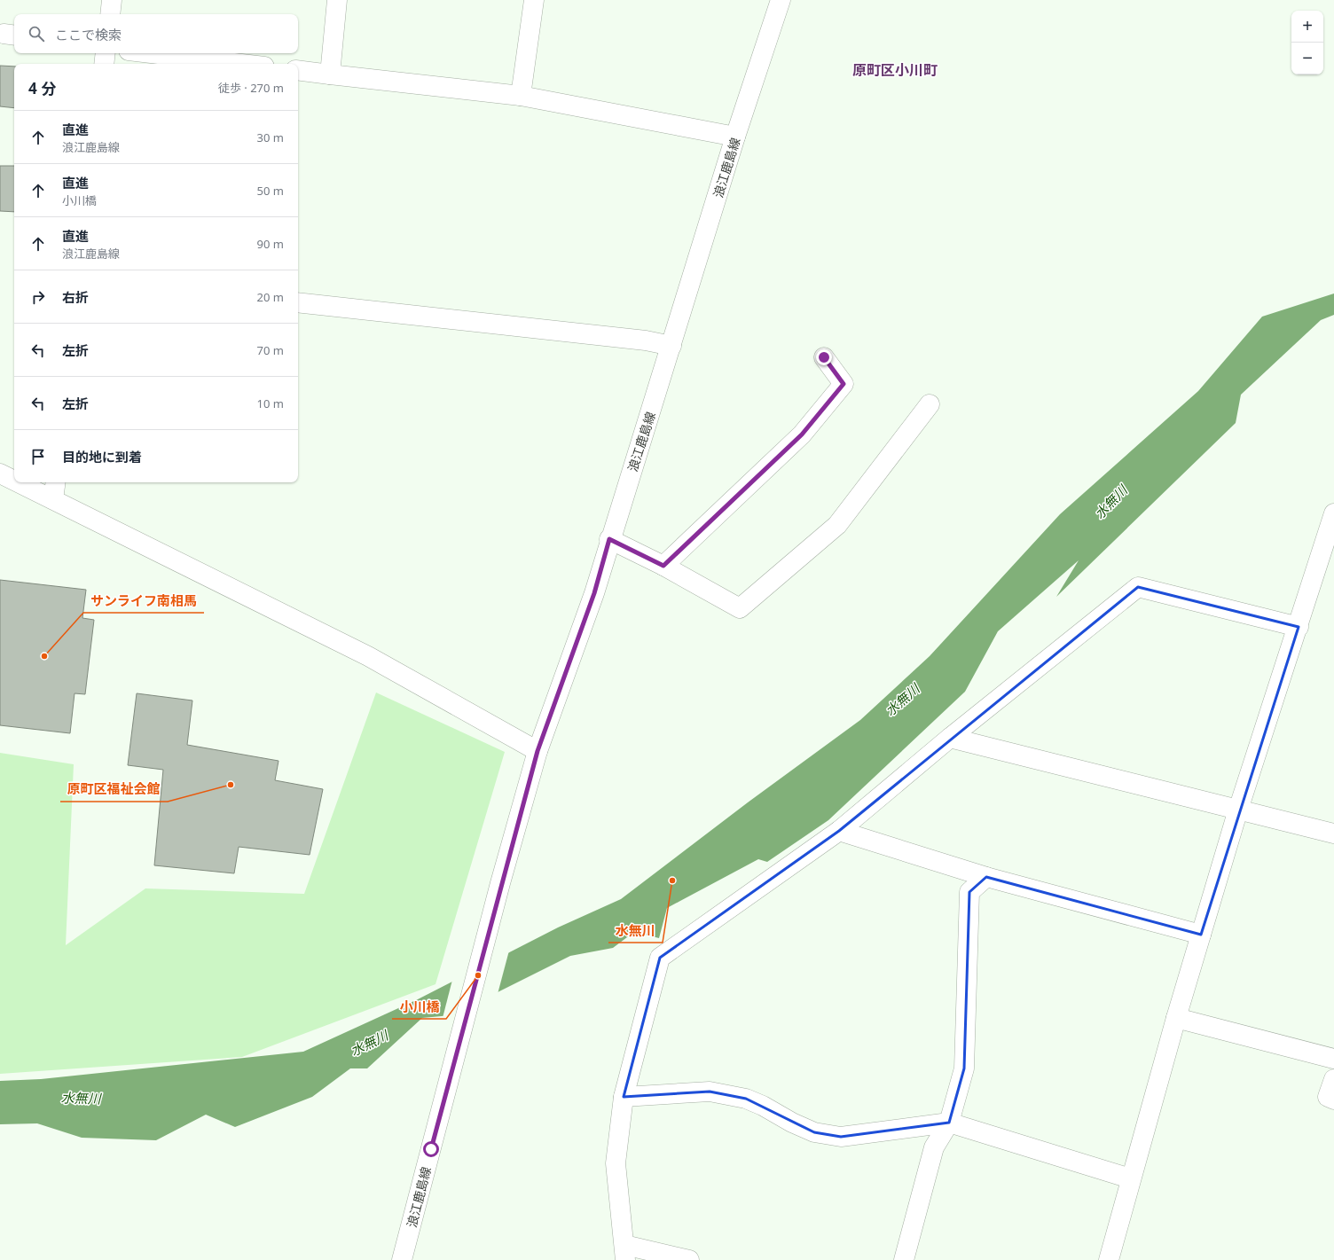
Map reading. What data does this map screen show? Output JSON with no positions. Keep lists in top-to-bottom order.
{
  "streets": {
    "street": ["浪江鹿島線"]
  },
  "districts": ["原町区小川町"],
  "water": ["水無川"],
  "places": [
    "サンライフ南相馬",
    "原町区福祉会館",
    "水無川",
    "小川橋"
  ],
  "page": {
    "map_buttons": ["+", "−"],
    "search": "ここで検索",
    "heading": ["4 分", "徒歩 · 270 m"],
    "list": [
      ["直進", "浪江鹿島線", "30 m"],
      ["直進", "小川橋", "50 m"],
      ["直進", "浪江鹿島線", "90 m"],
      ["右折", "20 m"],
      ["左折", "70 m"],
      ["左折", "10 m"],
      "目的地に到着"
    ]
  }
}
